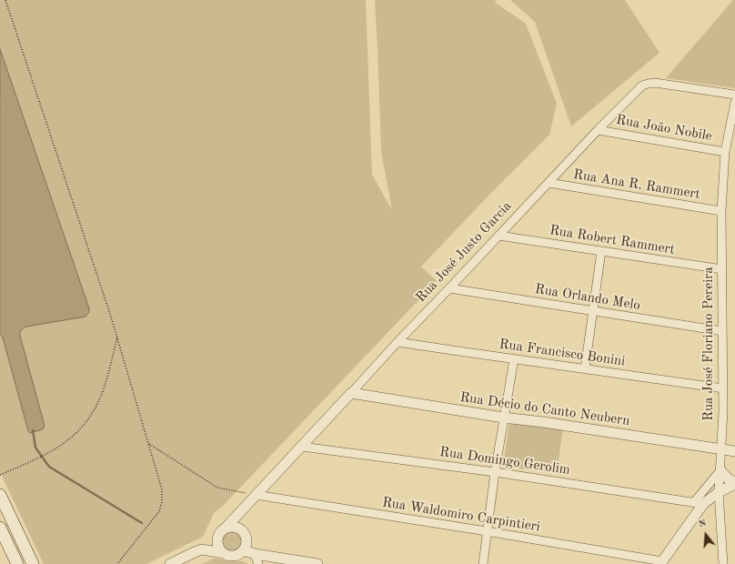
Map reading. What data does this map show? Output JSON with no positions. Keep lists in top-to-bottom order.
{
  "streets": {
    "street": [
      "Rua João Nobile",
      "Rua Ana R. Rammert",
      "Rua Robert Rammert",
      "Rua José Justo Garcia",
      "Rua Orlando Melo",
      "Rua José Floriano Pereira",
      "Rua Francisco Bonini",
      "Rua Décio do Canto Neubern",
      "Rua Domingo Gerolim",
      "Rua Waldomiro Carpintieri"
    ]
  },
  "crossings": [
    ["Rua João Nobile", "Rua José Justo Garcia"],
    ["Rua João Nobile", "Rua José Floriano Pereira"],
    ["Rua Ana R. Rammert", "Rua José Justo Garcia"],
    ["Rua Ana R. Rammert", "Rua José Floriano Pereira"],
    ["Rua Robert Rammert", "Rua José Justo Garcia"],
    ["Rua Robert Rammert", "Rua José Floriano Pereira"],
    ["Rua José Justo Garcia", "Rua Orlando Melo"],
    ["Rua José Justo Garcia", "Rua Francisco Bonini"],
    ["Rua José Justo Garcia", "Rua Décio do Canto Neubern"],
    ["Rua José Justo Garcia", "Rua Domingo Gerolim"],
    ["Rua José Justo Garcia", "Rua Waldomiro Carpintieri"],
    ["Rua Orlando Melo", "Rua José Floriano Pereira"],
    ["Rua José Floriano Pereira", "Rua Francisco Bonini"],
    ["Rua José Floriano Pereira", "Rua Décio do Canto Neubern"]
  ],
  "north": "top"
}
